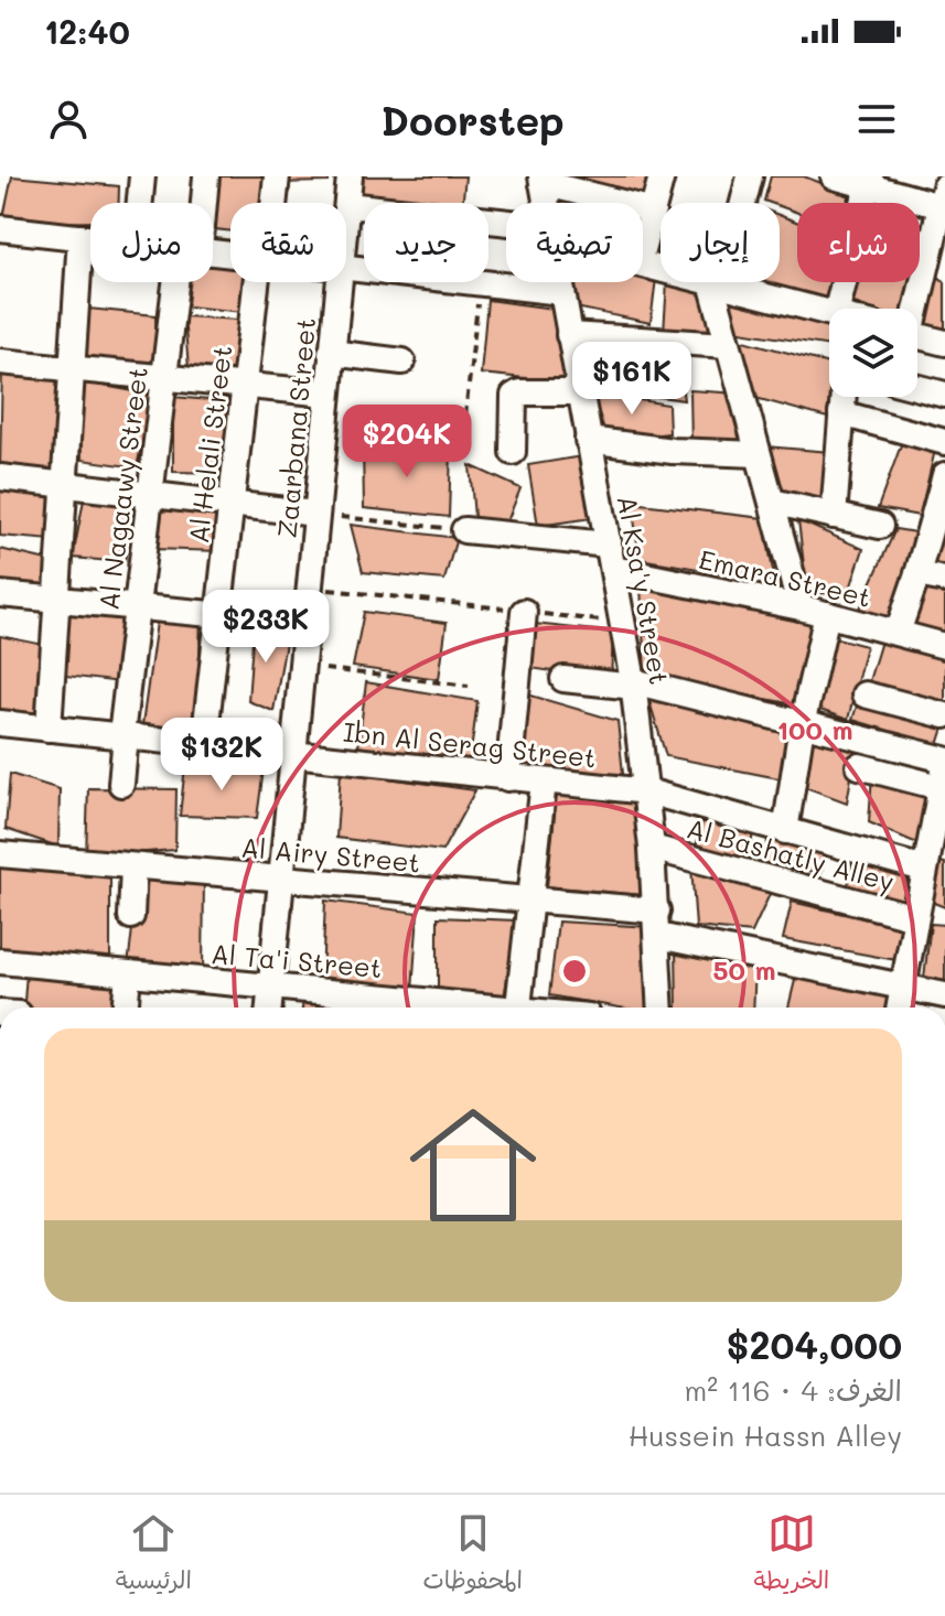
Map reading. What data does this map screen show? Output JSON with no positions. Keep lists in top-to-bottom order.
{
  "streets": {
    "street": [
      "Zaarbana Street",
      "Al Helali Street",
      "Al Nagaawy Street",
      "Emara Street",
      "Al Ksa'y Street",
      "Ibn Al Serag Street",
      "Al Airy Street",
      "Al Bashatly Alley",
      "Al Ta'i Street"
    ]
  },
  "crossings": [
    ["Zaarbana Street", "Ibn Al Serag Street"],
    ["Zaarbana Street", "Al Airy Street"],
    ["Zaarbana Street", "Al Ta'i Street"],
    ["Al Helali Street", "Ibn Al Serag Street"],
    ["Al Nagaawy Street", "Ibn Al Serag Street"],
    ["Emara Street", "Al Ksa'y Street"],
    ["Al Ksa'y Street", "Ibn Al Serag Street"],
    ["Al Ksa'y Street", "Al Airy Street"],
    ["Al Ksa'y Street", "Al Bashatly Alley"]
  ],
  "page": {
    "status": "12:40",
    "header": "Doorstep",
    "chip": [
      "شراء",
      "إيجار",
      "تصفية",
      "جديد",
      "شقة",
      "منزل"
    ],
    "price": [
      "$161K",
      "$204K",
      "$233K",
      "$132K"
    ],
    "list": [
      {
        "name": "$204,000",
        "note": "الغرف: 4 · 116 m² · Hussein Hassn Alley"
      }
    ],
    "tabs": ["الخريطة", "المحفوظات", "الرئيسية"]
  },
  "rings": ["100 m", "50 m"]
}
